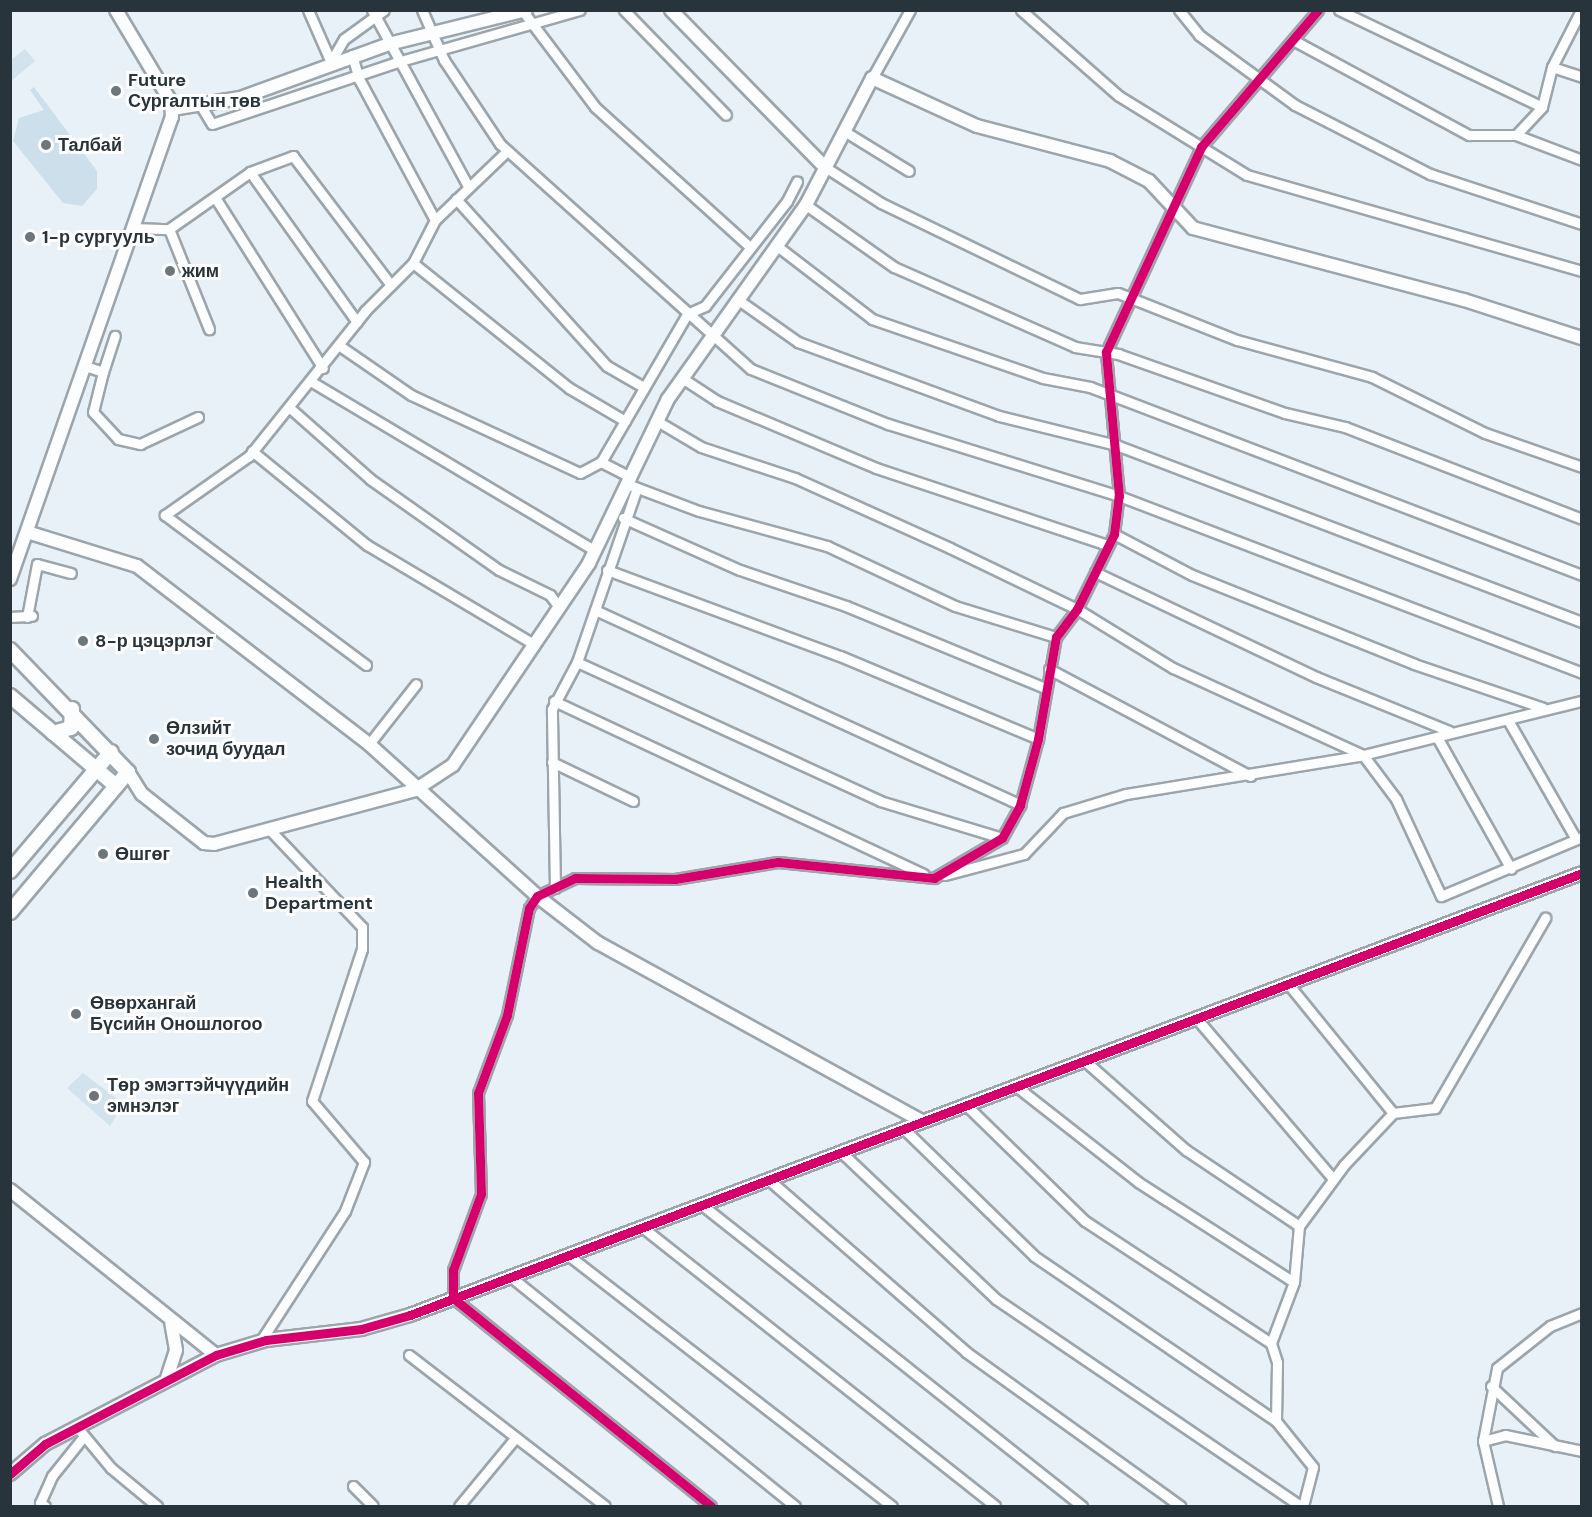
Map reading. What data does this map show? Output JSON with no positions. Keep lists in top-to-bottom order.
{
  "places": [
    "Future Сургалтын төв",
    "Талбай",
    "1-р сургууль",
    "жим",
    "8-р цэцэрлэг",
    "Өлзийт зочид буудал",
    "Өшгөг",
    "Health Department",
    "Өвөрхангай Бүсийн Оношлогоо",
    "Төр эмэгтэйчүүдийн эмнэлэг"
  ]
}
